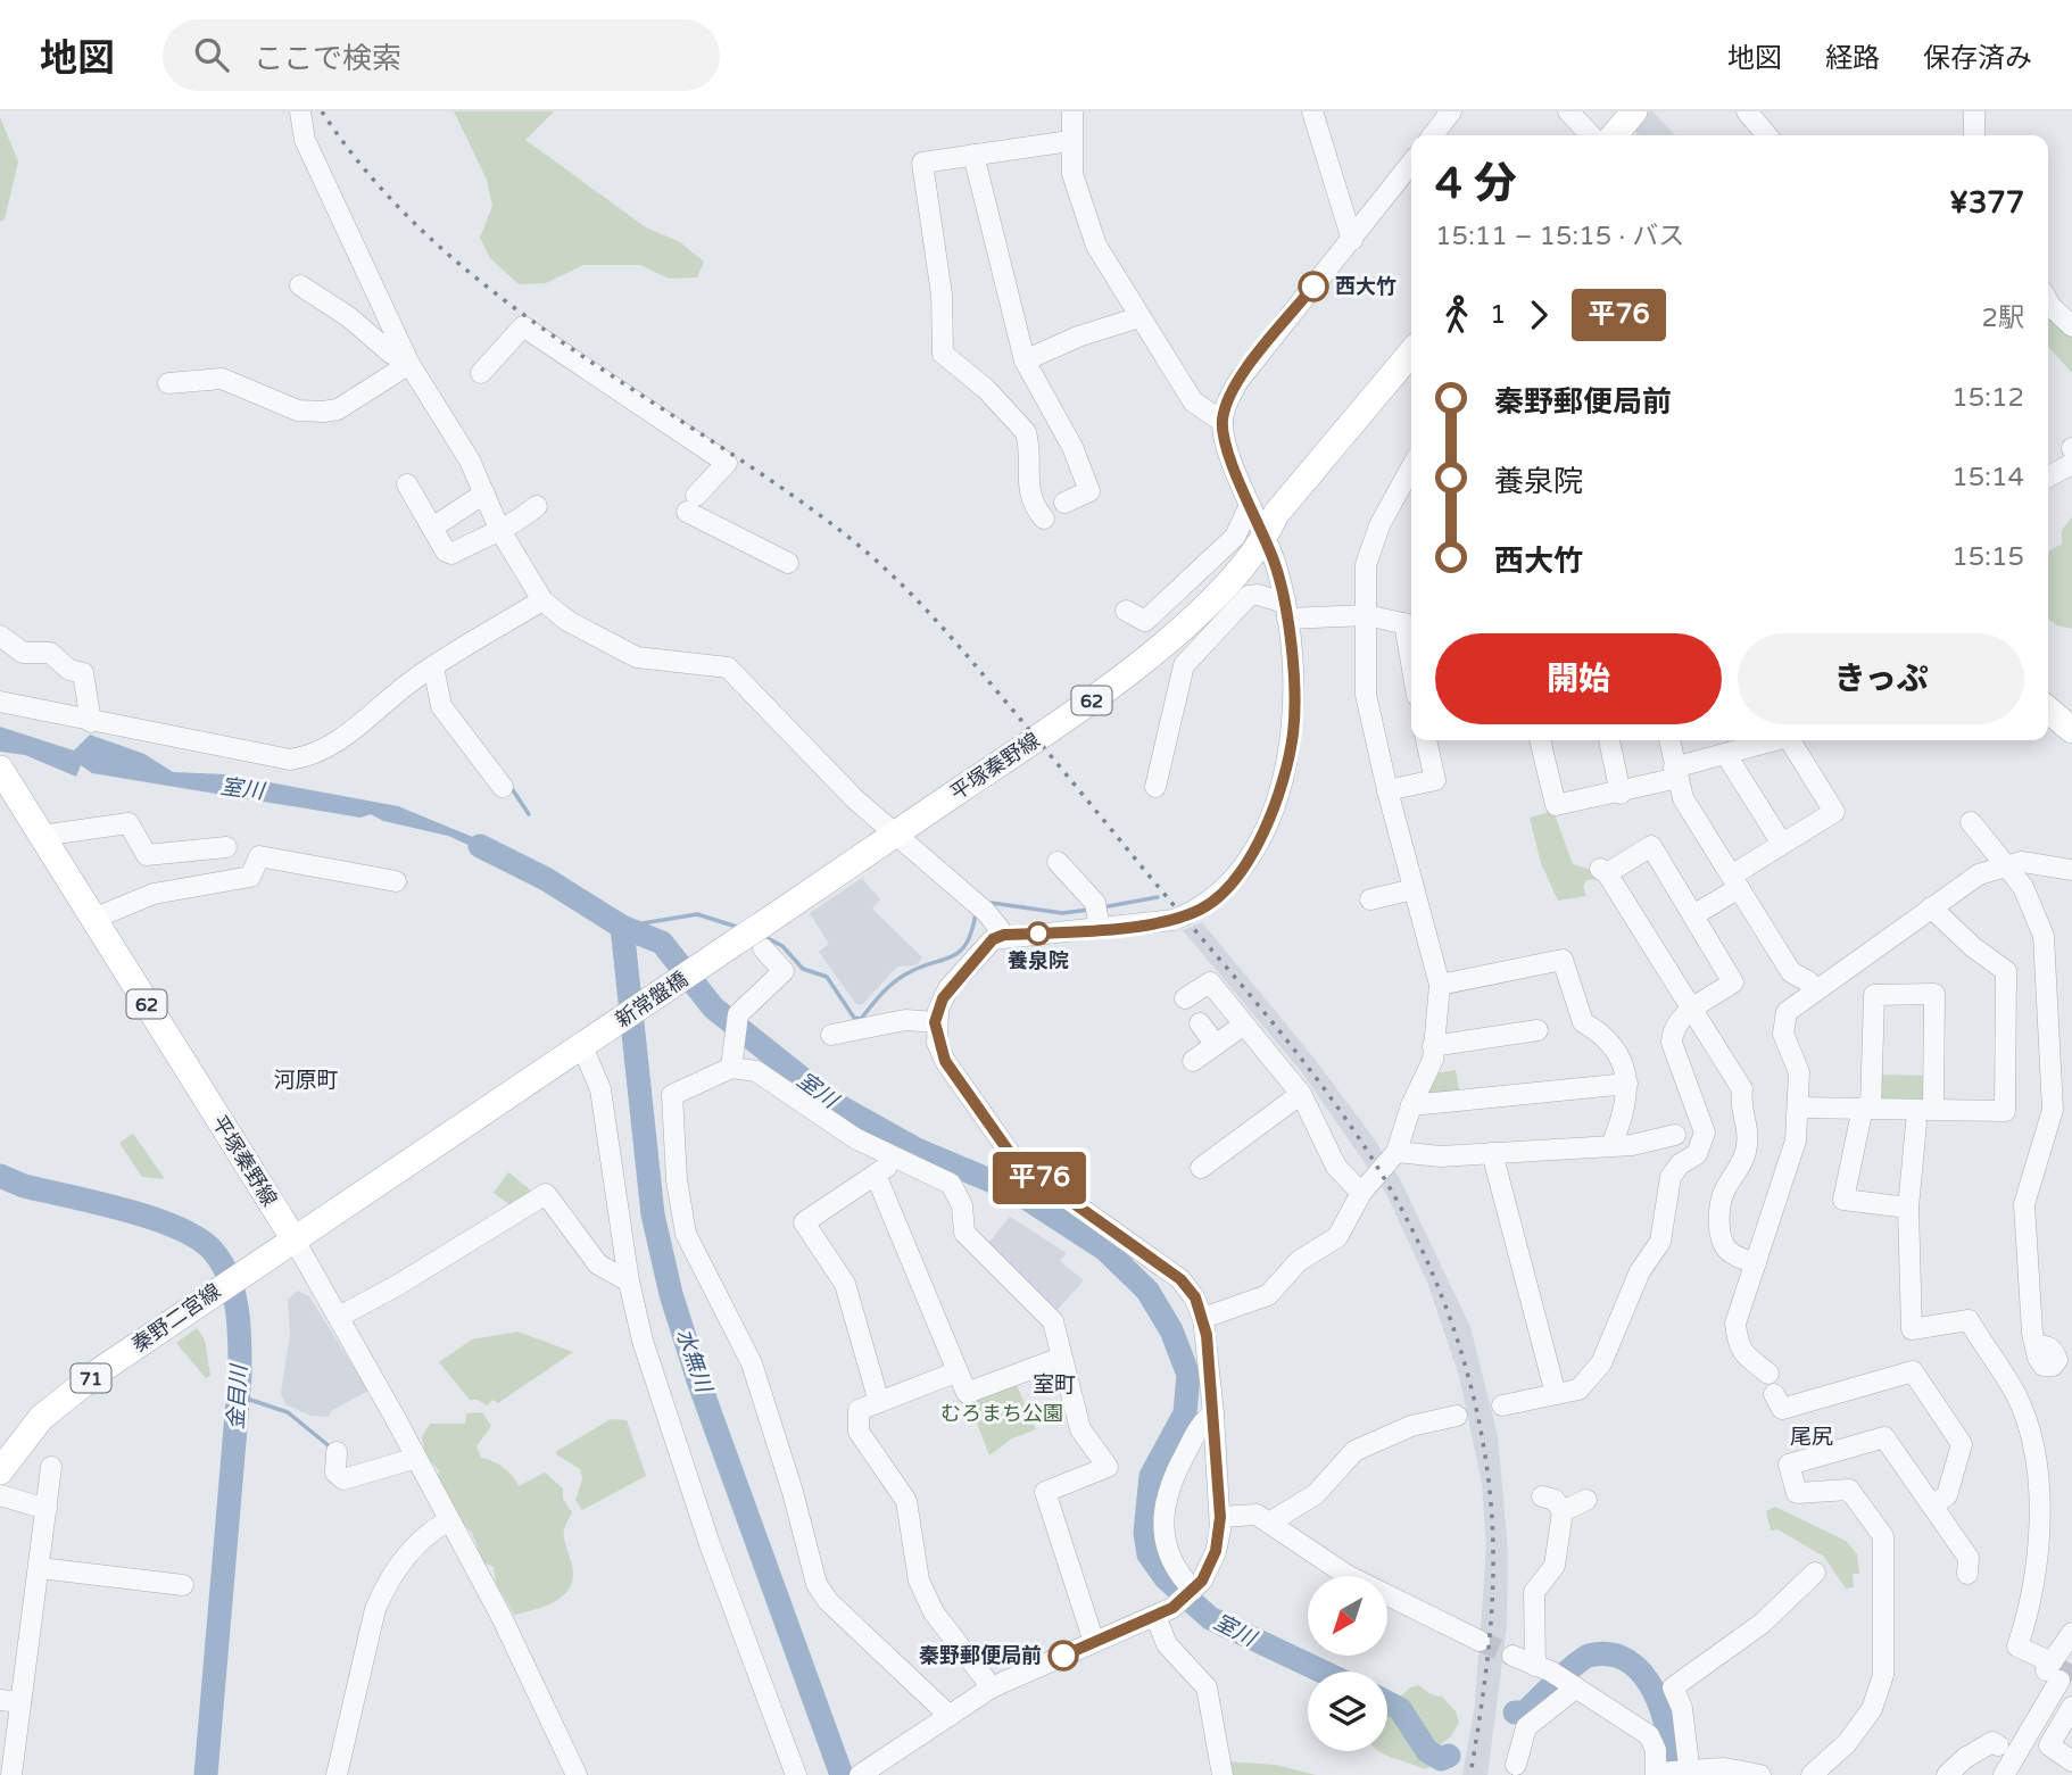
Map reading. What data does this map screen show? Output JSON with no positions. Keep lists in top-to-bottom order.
{
  "streets": {
    "main road": [
      "62",
      "平塚秦野線",
      "新常盤橋",
      "秦野二宮線",
      "71"
    ]
  },
  "crossings": [
    ["62", "平塚秦野線"],
    ["62", "新常盤橋"],
    ["62", "秦野二宮線"],
    ["平塚秦野線", "新常盤橋"],
    ["平塚秦野線", "秦野二宮線"]
  ],
  "districts": ["河原町", "室町", "尾尻"],
  "water": ["室川", "水無川", "金目川"],
  "parks": ["むろまち公園"],
  "places": ["西大竹", "養泉院", "秦野郵便局前"],
  "lines": ["bus line 平76"],
  "north": "bottom left",
  "page": {
    "header": "地図",
    "search": "ここで検索",
    "nav": ["地図", "経路", "保存済み"],
    "on_map": "平76",
    "heading": ["4 分", "15:11 – 15:15 · バス", "¥377"],
    "legs": ["1", "平76", "2駅"],
    "list": [
      {
        "name": "秦野郵便局前",
        "value": "15:12"
      },
      {
        "name": "養泉院",
        "value": "15:14"
      },
      {
        "name": "西大竹",
        "value": "15:15"
      }
    ],
    "buttons": ["開始", "きっぷ"]
  }
}
